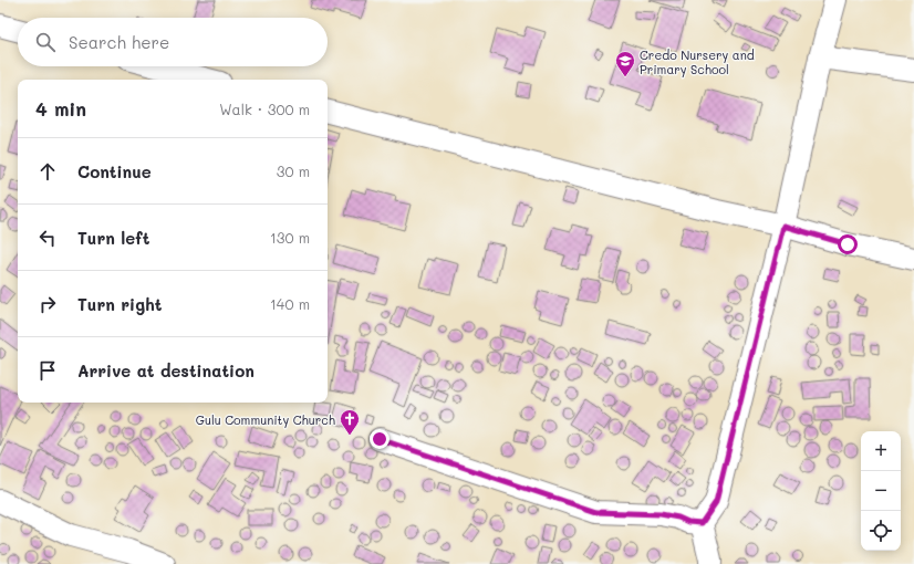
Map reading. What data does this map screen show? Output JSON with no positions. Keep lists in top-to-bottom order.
{
  "places": {
    "school or university": ["Credo Nursery and Primary School"],
    "church": ["Gulu Community Church"]
  },
  "page": {
    "search": "Search here",
    "heading": ["4 min", "Walk · 300 m"],
    "list": [
      ["Continue", "30 m"],
      ["Turn left", "130 m"],
      ["Turn right", "140 m"],
      "Arrive at destination"
    ],
    "map_buttons": ["+", "−"]
  }
}
